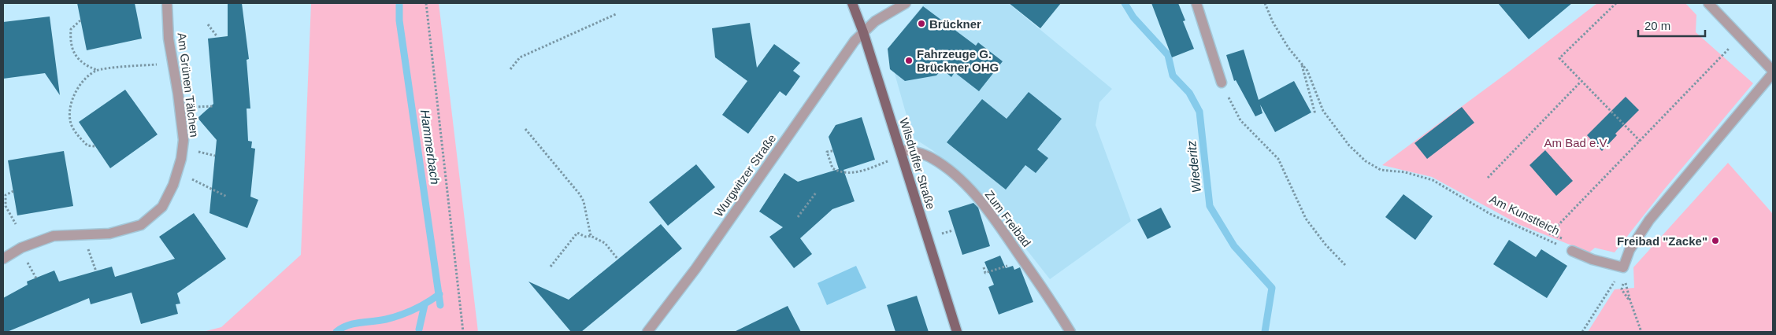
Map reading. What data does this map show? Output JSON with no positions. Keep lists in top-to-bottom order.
{
  "streets": {
    "main road": ["Wilsdruffer Straße"],
    "street": ["Am Grünen Tälchen", "Wurgwitzer Straße", "Zum Freibad"],
    "path": ["Am Kunstteich"]
  },
  "crossings": [
    ["Wilsdruffer Straße", "Wurgwitzer Straße"],
    ["Wilsdruffer Straße", "Zum Freibad"]
  ],
  "water": ["Hammerbach", "Wiederitz"],
  "parks": ["Am Bad e.V."],
  "places": ["Brückner", "Fahrzeuge G. Brückner OHG", "Freibad \"Zacke\""],
  "scale_bar": "20 m"
}
